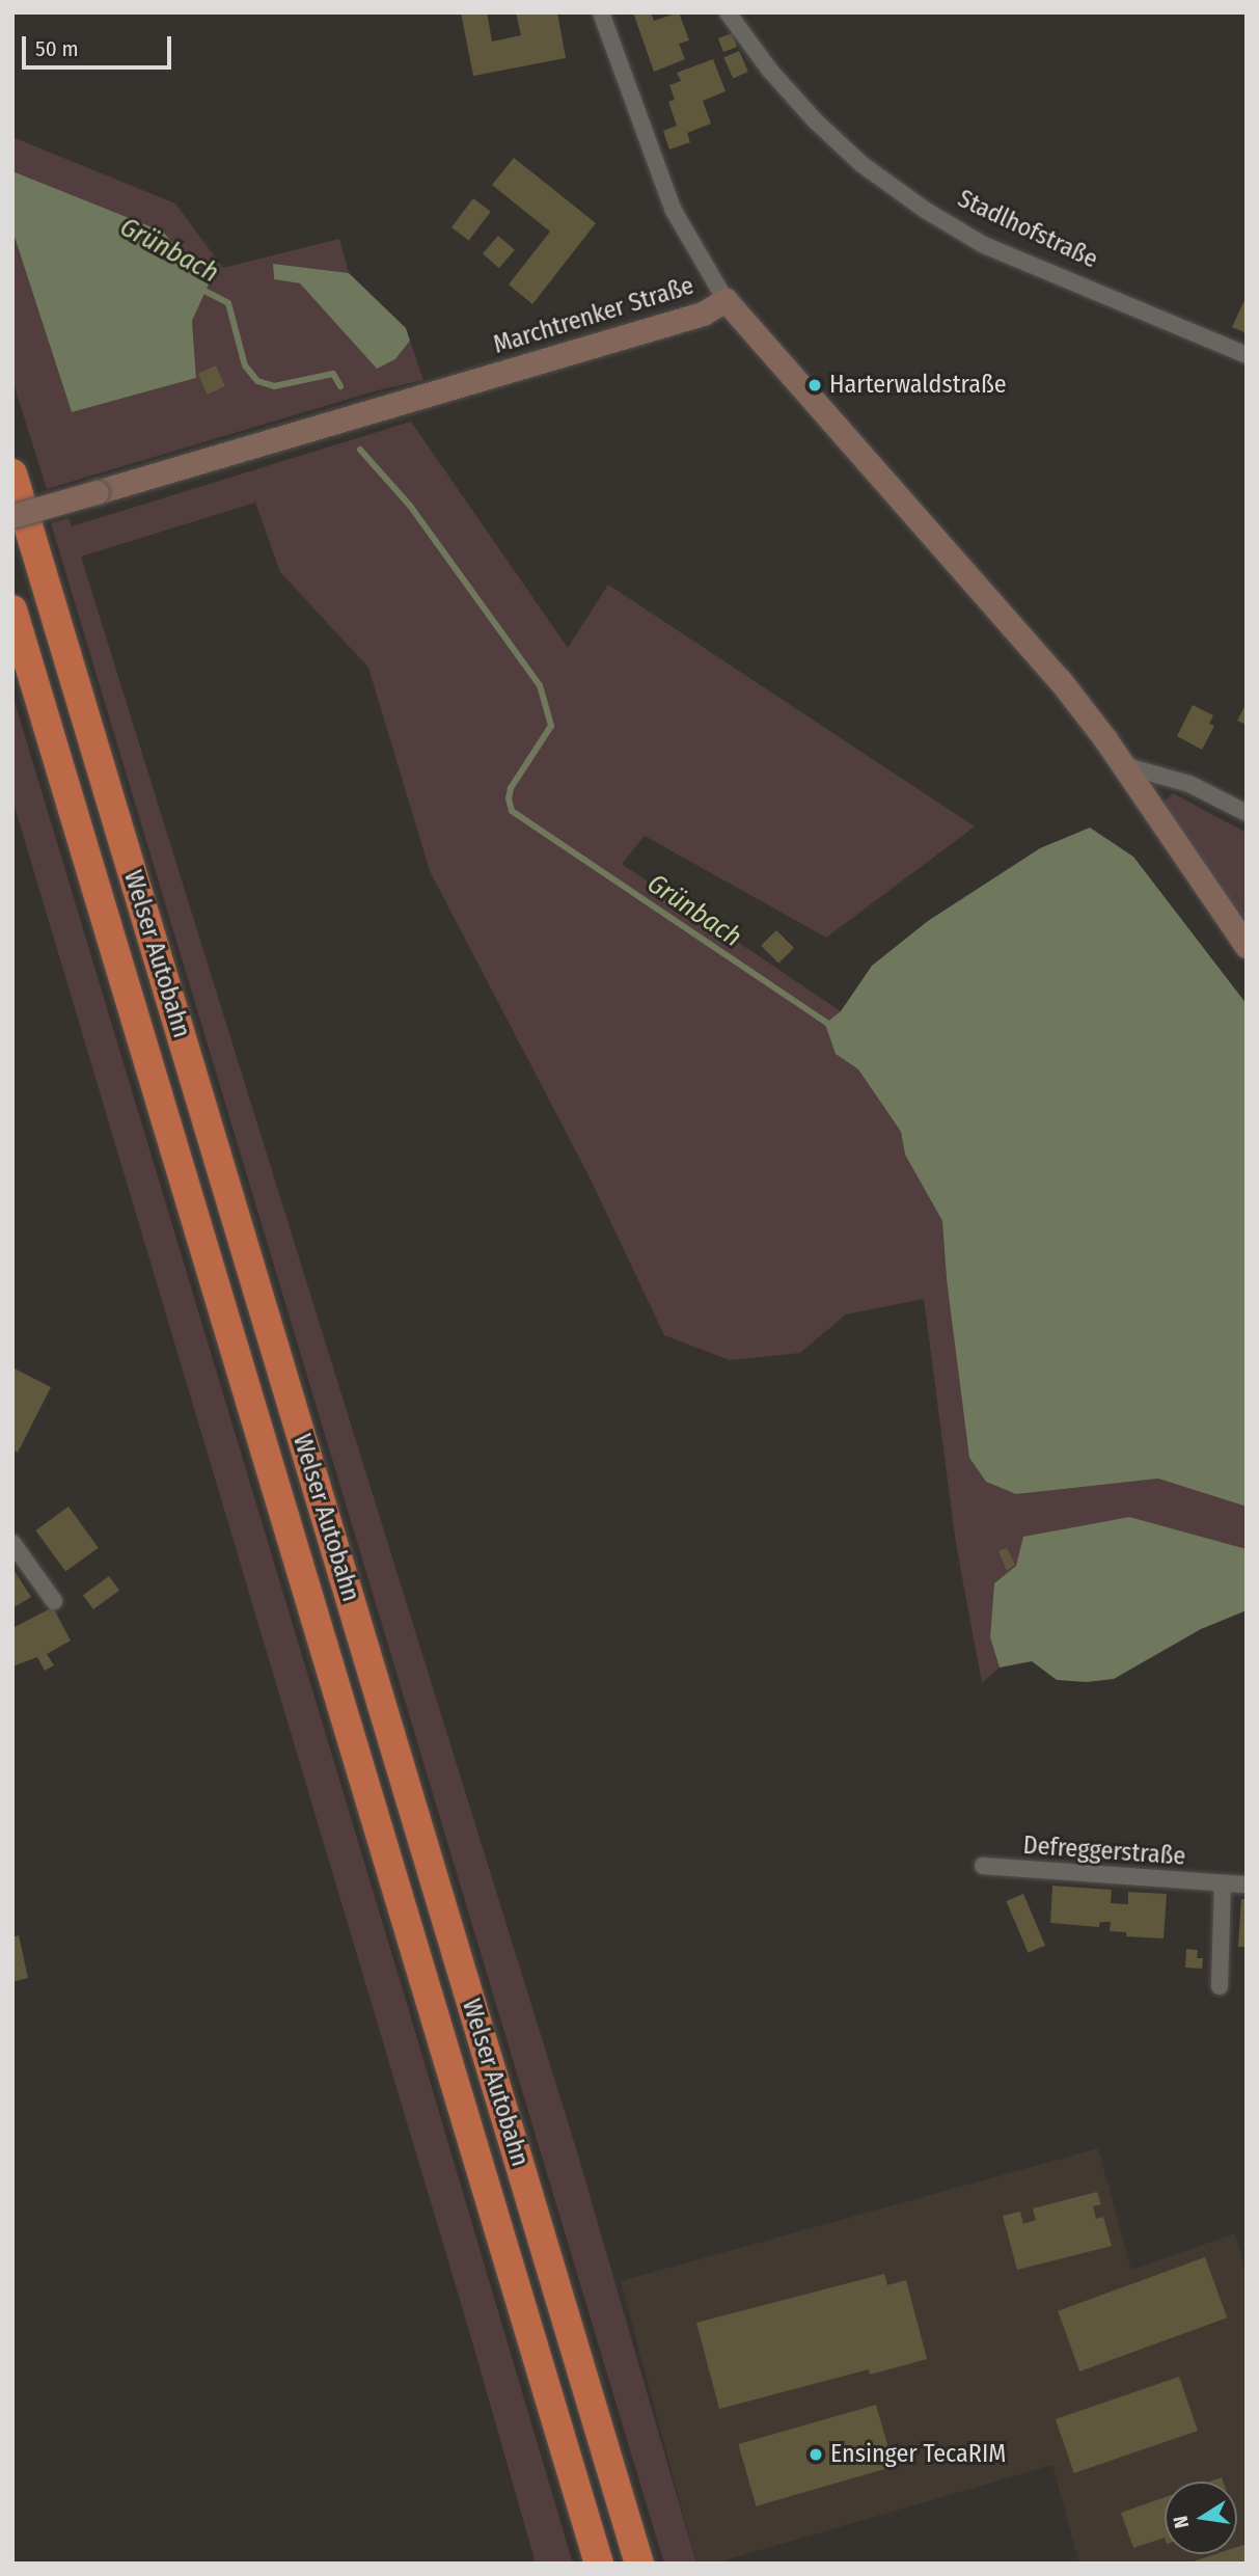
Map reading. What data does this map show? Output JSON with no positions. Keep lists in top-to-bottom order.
{
  "streets": {
    "highway": ["Welser Autobahn"],
    "street": ["Stadlhofstraße", "Marchtrenker Straße", "Defreggerstraße"]
  },
  "water": ["Grünbach"],
  "places": ["Harterwaldstraße", "Ensinger TecaRIM"],
  "scale_bar": "50 m",
  "north": "left"
}
